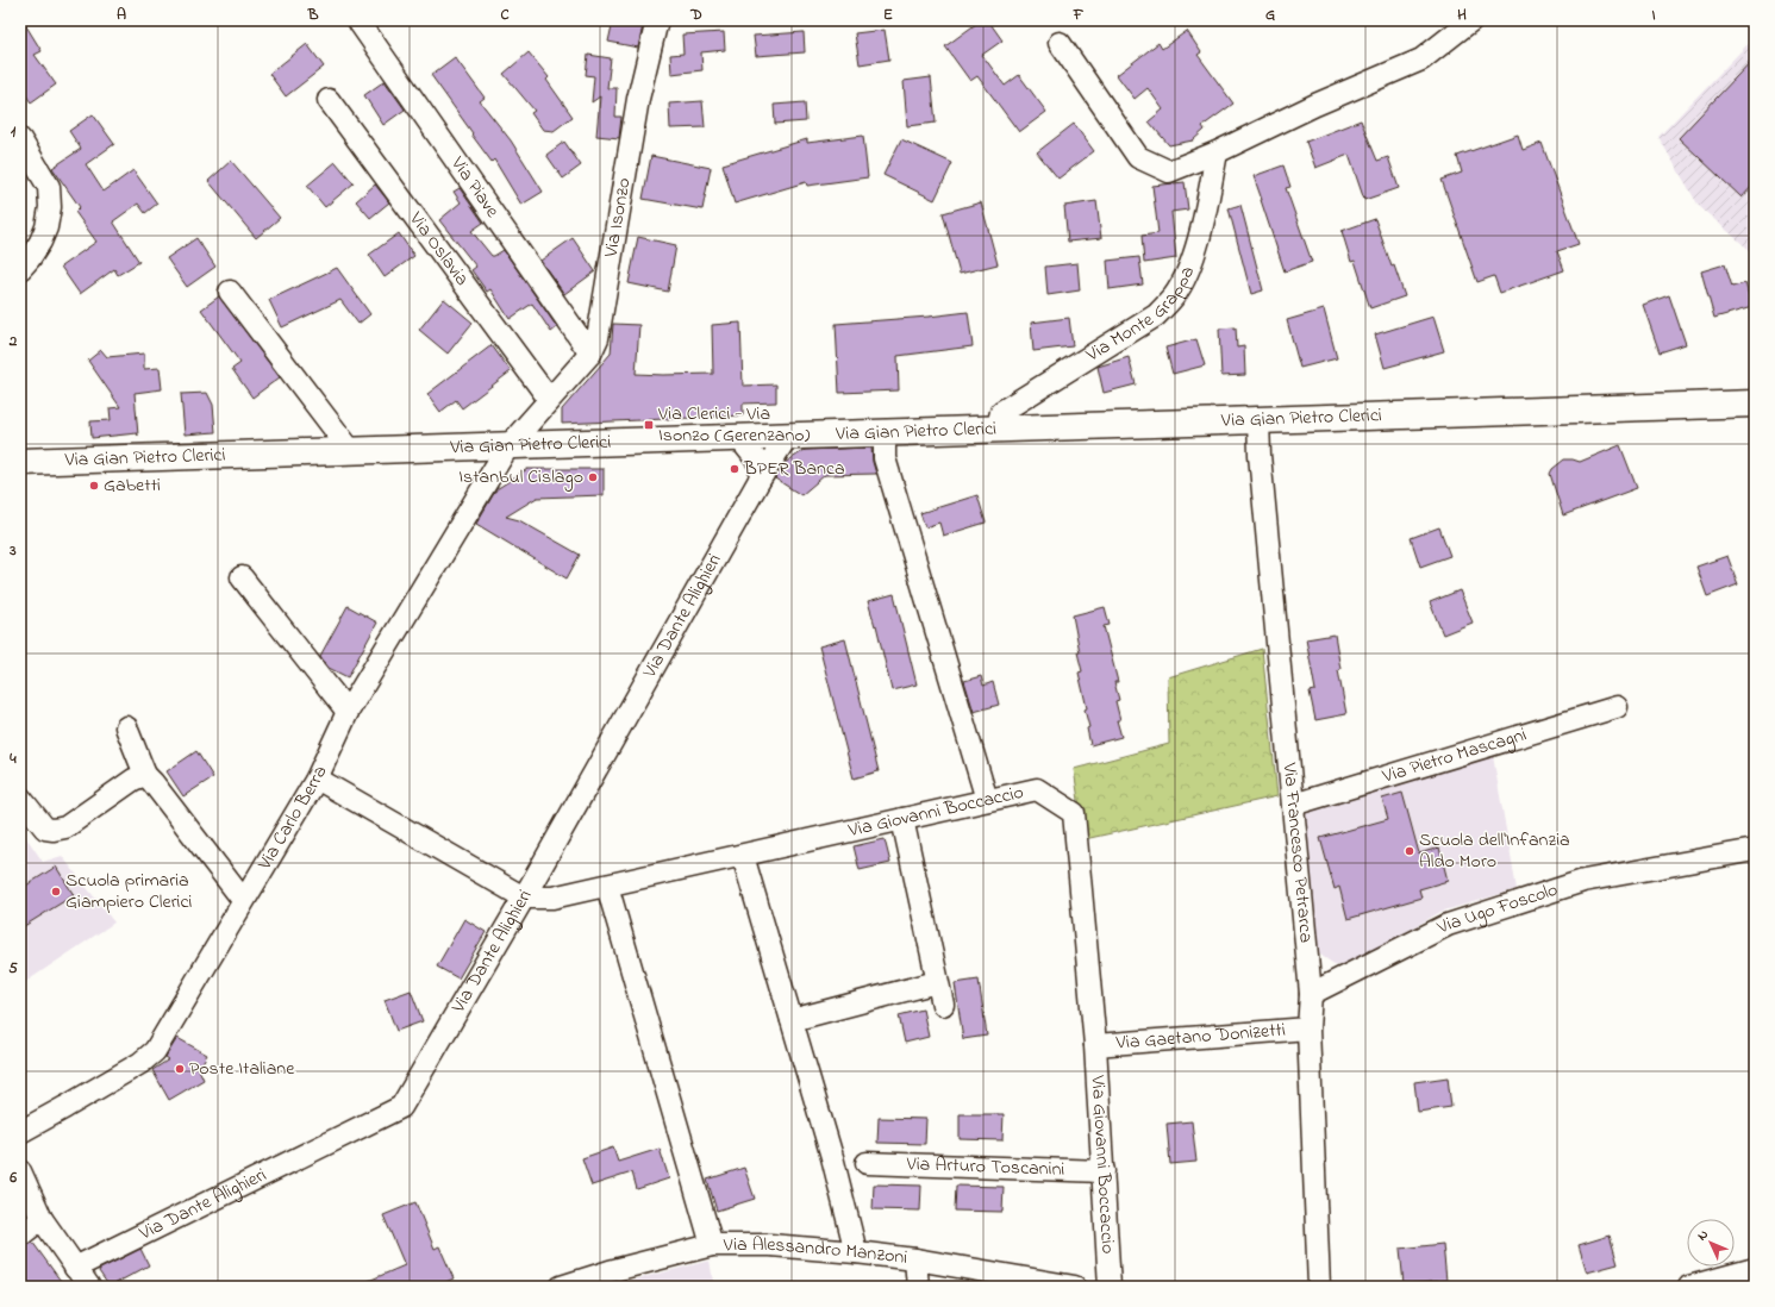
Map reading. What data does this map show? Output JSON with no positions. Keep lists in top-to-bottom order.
{
  "streets": {
    "main road": ["Via Gian Pietro Clerici"],
    "street": [
      "Via Piave",
      "Via Isonzo",
      "Via Oslavia",
      "Via Monte Grappa",
      "Via Dante Alighieri",
      "Via Pietro Mascagni",
      "Via Giovanni Boccaccio",
      "Via Carlo Berra",
      "Via Francesco Petrarca",
      "Via Ugo Foscolo",
      "Via Gaetano Donizetti",
      "Via Arturo Toscanini",
      "Via Alessandro Manzoni"
    ]
  },
  "crossings": [
    ["Via Piave", "Via Isonzo"],
    ["Via Isonzo", "Via Oslavia"],
    ["Via Isonzo", "Via Gian Pietro Clerici"],
    ["Via Isonzo", "Via Carlo Berra"],
    ["Via Monte Grappa", "Via Gian Pietro Clerici"],
    ["Via Gian Pietro Clerici", "Via Dante Alighieri"],
    ["Via Gian Pietro Clerici", "Via Carlo Berra"],
    ["Via Gian Pietro Clerici", "Via Francesco Petrarca"],
    ["Via Dante Alighieri", "Via Giovanni Boccaccio"],
    ["Via Pietro Mascagni", "Via Francesco Petrarca"],
    ["Via Giovanni Boccaccio", "Via Gaetano Donizetti"],
    ["Via Giovanni Boccaccio", "Via Arturo Toscanini"],
    ["Via Francesco Petrarca", "Via Ugo Foscolo"],
    ["Via Francesco Petrarca", "Via Gaetano Donizetti"]
  ],
  "places": {
    "transit": ["Via Clerici - Via Isonzo (Gerenzano)"],
    "other": [
      "BPER Banca",
      "Istanbul Cislago",
      "Gabetti",
      "Scuola dell'Infanzia Aldo Moro",
      "Scuola primaria Giampiero Clerici",
      "Poste Italiane"
    ]
  },
  "north": "top left",
  "grid": {
    "columns": [
      "A",
      "B",
      "C",
      "D",
      "E",
      "F",
      "G",
      "H",
      "I"
    ],
    "rows": [
      "1",
      "2",
      "3",
      "4",
      "5",
      "6"
    ]
  }
}
